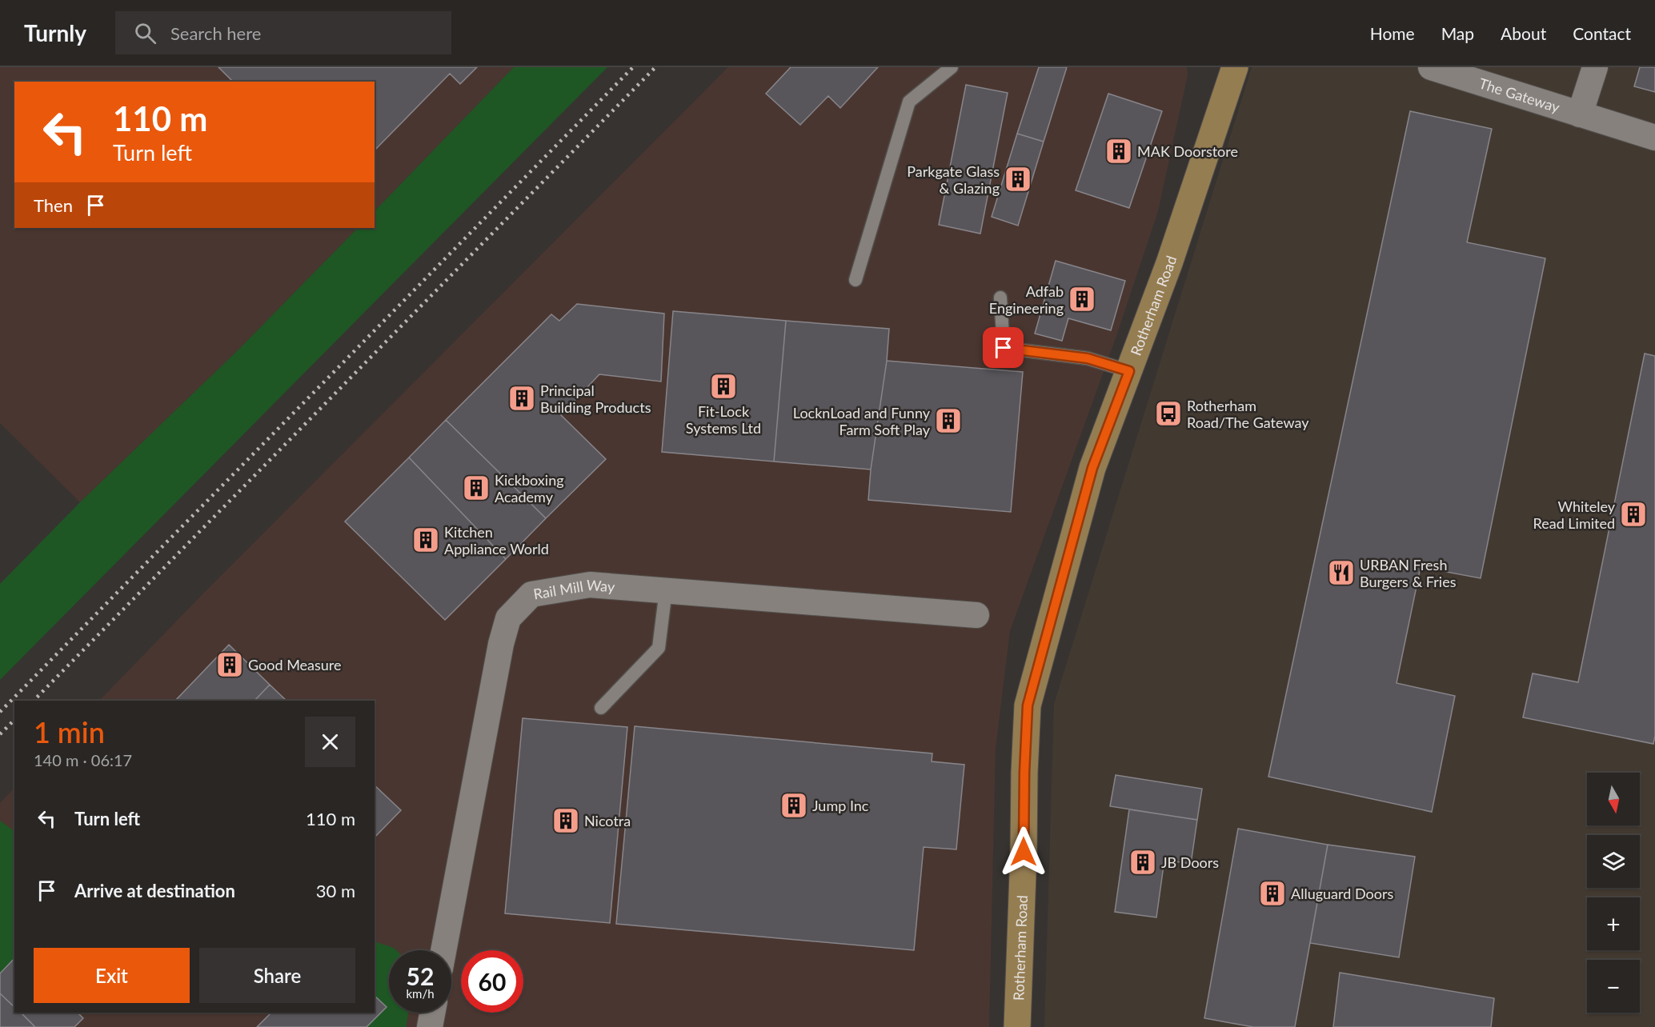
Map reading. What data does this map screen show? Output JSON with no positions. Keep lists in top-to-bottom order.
{
  "streets": {
    "main road": ["Rotherham Road"],
    "street": ["The Gateway", "Rail Mill Way"]
  },
  "places": {
    "building": [
      "MAK Doorstore",
      "Parkgate Glass & Glazing",
      "Adfab Engineering",
      "Fit-Lock Systems Ltd",
      "Principal Building Products",
      "LocknLoad and Funny Farm Soft Play",
      "Kickboxing Academy",
      "Whiteley Read Limited",
      "Kitchen Appliance World",
      "Good Measure",
      "Jump Inc",
      "Nicotra",
      "JB Doors",
      "Alluguard Doors"
    ],
    "bus stop": ["Rotherham Road/The Gateway"],
    "restaurant": ["URBAN Fresh Burgers & Fries"]
  },
  "north": "bottom",
  "page": {
    "header": "Turnly",
    "search": "Search here",
    "nav": [
      "Home",
      "Map",
      "About",
      "Contact"
    ],
    "turn": ["110 m", "Turn left"],
    "then": "Then",
    "heading": ["1 min", "140 m · 06:17"],
    "map_buttons": ["+", "−"],
    "list": [
      {
        "name": "Turn left",
        "value": "110 m"
      },
      {
        "name": "Arrive at destination",
        "value": "30 m"
      }
    ],
    "buttons": ["Exit", "Share"],
    "speed": "52 km/h",
    "limit": "60"
  }
}
